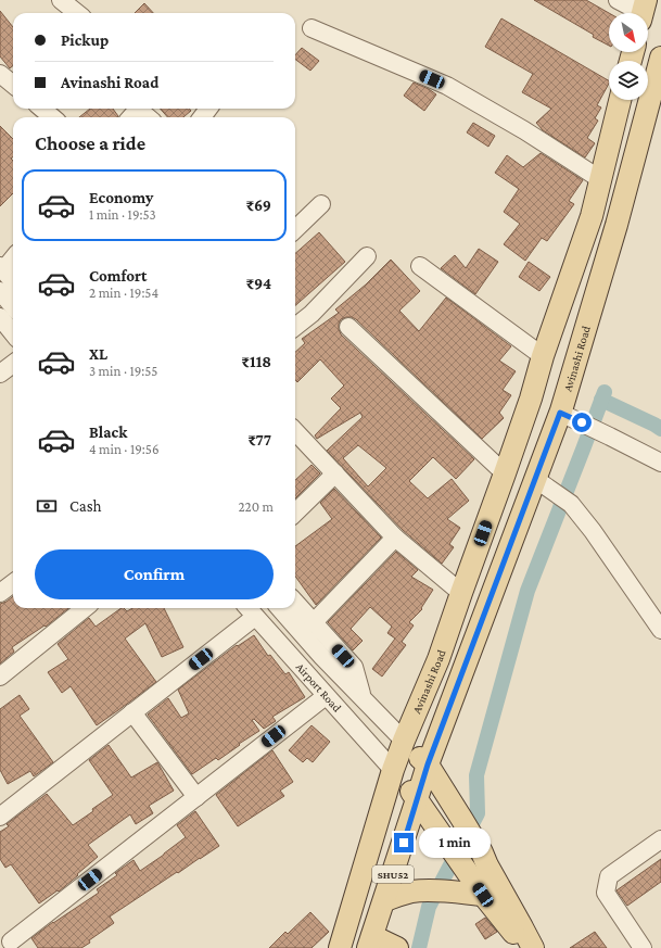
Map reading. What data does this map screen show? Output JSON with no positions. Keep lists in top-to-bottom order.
{
  "streets": {
    "main road": ["Avinashi Road", "SHU52"],
    "street": ["Airport Road"]
  },
  "crossings": [
    ["Avinashi Road", "Airport Road"]
  ],
  "north": "bottom right",
  "page": {
    "banner": ["Pickup", "Avinashi Road"],
    "heading": "Choose a ride",
    "list": [
      {
        "name": "Economy",
        "note": "1 min · 19:53",
        "value": "₹69"
      },
      {
        "name": "Comfort",
        "note": "2 min · 19:54",
        "value": "₹94"
      },
      {
        "name": "XL",
        "note": "3 min · 19:55",
        "value": "₹118"
      },
      {
        "name": "Black",
        "note": "4 min · 19:56",
        "value": "₹77"
      }
    ],
    "pay": ["Cash", "220 m"],
    "buttons": "Confirm",
    "bubble": "1 min"
  }
}
